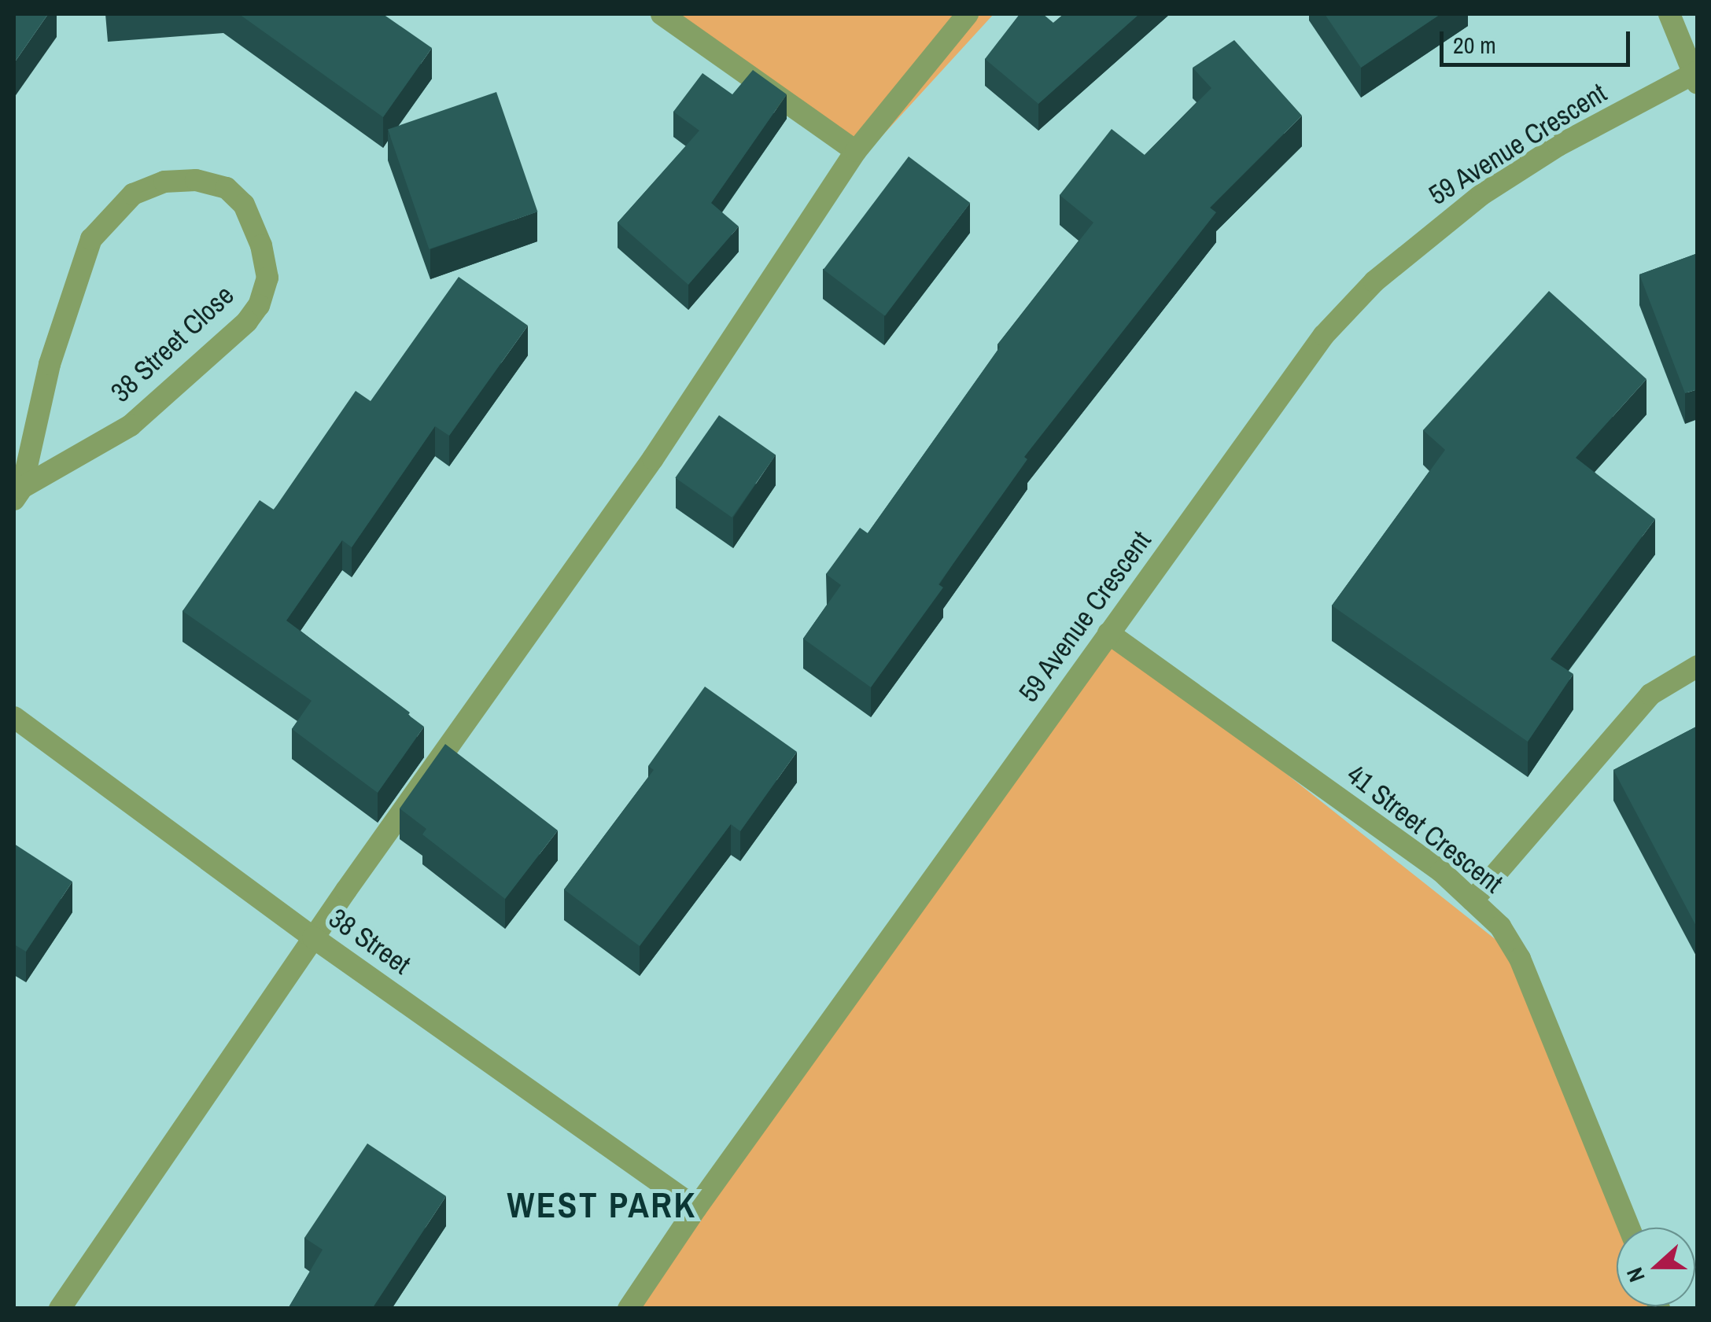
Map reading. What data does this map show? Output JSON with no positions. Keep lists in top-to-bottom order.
{
  "streets": {
    "street": [
      "59 Avenue Crescent",
      "38 Street Close",
      "41 Street Crescent",
      "38 Street"
    ]
  },
  "crossings": [
    ["59 Avenue Crescent", "41 Street Crescent"],
    ["59 Avenue Crescent", "38 Street"]
  ],
  "districts": ["WEST PARK"],
  "scale_bar": "20 m",
  "north": "left"
}
